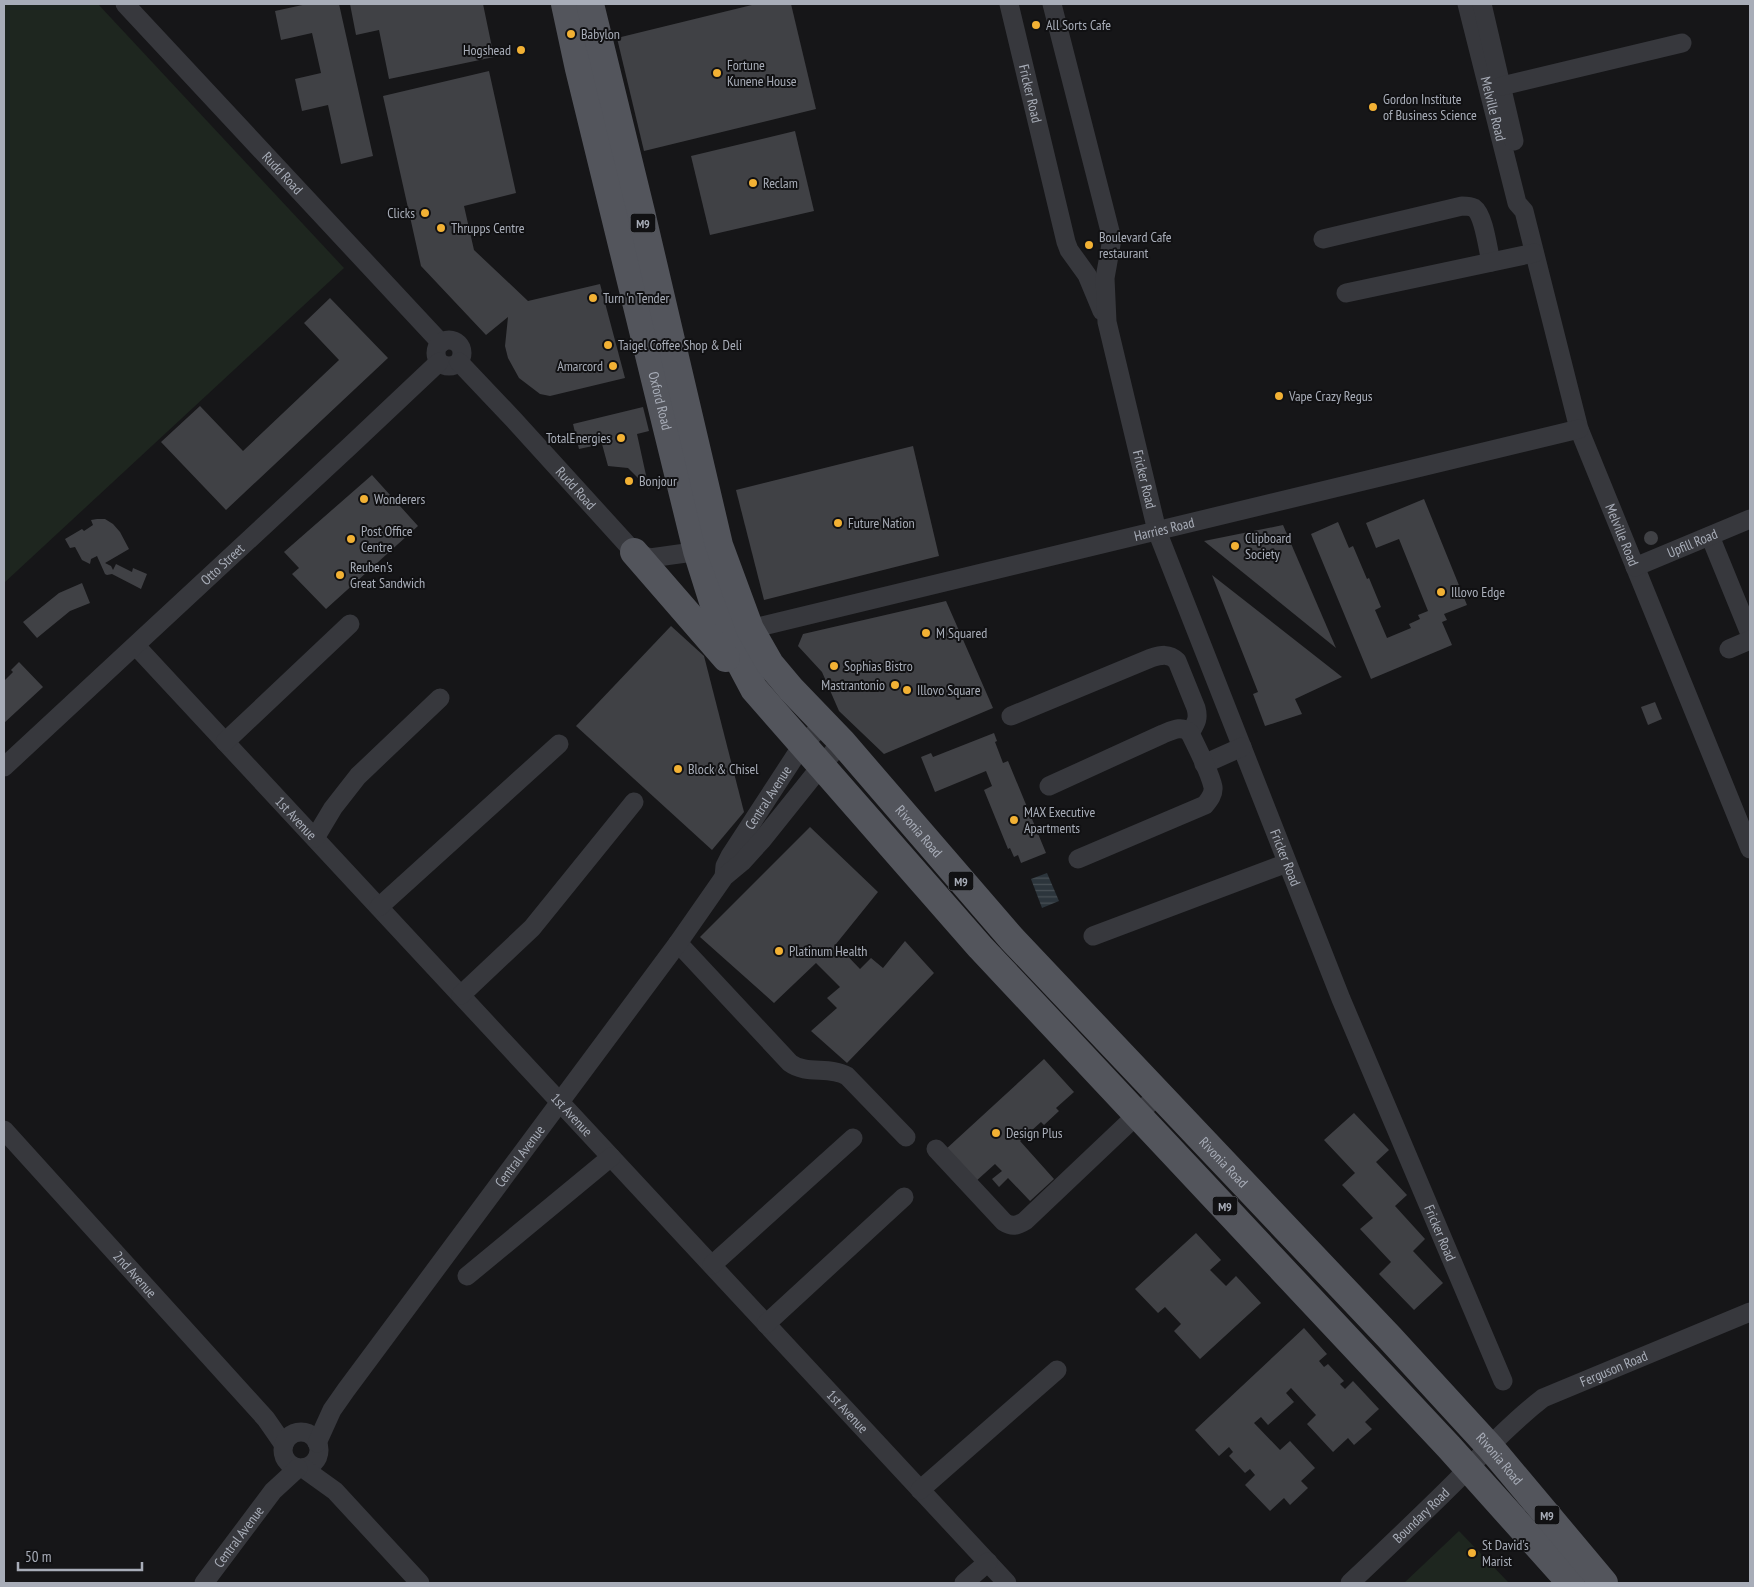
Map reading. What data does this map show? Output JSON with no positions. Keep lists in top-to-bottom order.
{
  "streets": {
    "main road": ["M9", "Oxford Road", "Rivonia Road"],
    "street": [
      "Fricker Road",
      "Melville Road",
      "Rudd Road",
      "Harries Road",
      "Upfill Road",
      "Otto Street",
      "Central Avenue",
      "1st Avenue",
      "2nd Avenue",
      "Ferguson Road",
      "Boundary Road"
    ]
  },
  "crossings": [
    ["Fricker Road", "Harries Road"],
    ["Melville Road", "Harries Road"],
    ["Melville Road", "Upfill Road"],
    ["Rudd Road", "Otto Street"],
    ["Oxford Road", "Harries Road"],
    ["Oxford Road", "Central Avenue"],
    ["Oxford Road", "Rivonia Road"],
    ["Otto Street", "1st Avenue"],
    ["Central Avenue", "1st Avenue"],
    ["Central Avenue", "Rivonia Road"],
    ["Central Avenue", "2nd Avenue"],
    ["Rivonia Road", "Ferguson Road"],
    ["Rivonia Road", "Boundary Road"],
    ["Ferguson Road", "Boundary Road"]
  ],
  "places": [
    "All Sorts Cafe",
    "Babylon",
    "Hogshead",
    "Fortune Kunene House",
    "Gordon Institute of Business Science",
    "Reclam",
    "Clicks",
    "Thrupps Centre",
    "Boulevard Cafe restaurant",
    "Turn 'n Tender",
    "Taigel Coffee Shop & Deli",
    "Amarcord",
    "Vape Crazy Regus",
    "TotalEnergies",
    "Bonjour",
    "Wonderers",
    "Future Nation",
    "Post Office Centre",
    "Clipboard Society",
    "Reuben's Great Sandwich",
    "Illovo Edge",
    "M Squared",
    "Sophias Bistro",
    "Mastrantonio",
    "Illovo Square",
    "Block & Chisel",
    "MAX Executive Apartments",
    "Platinum Health",
    "Design Plus",
    "St David's Marist"
  ],
  "scale_bar": "50 m"
}
